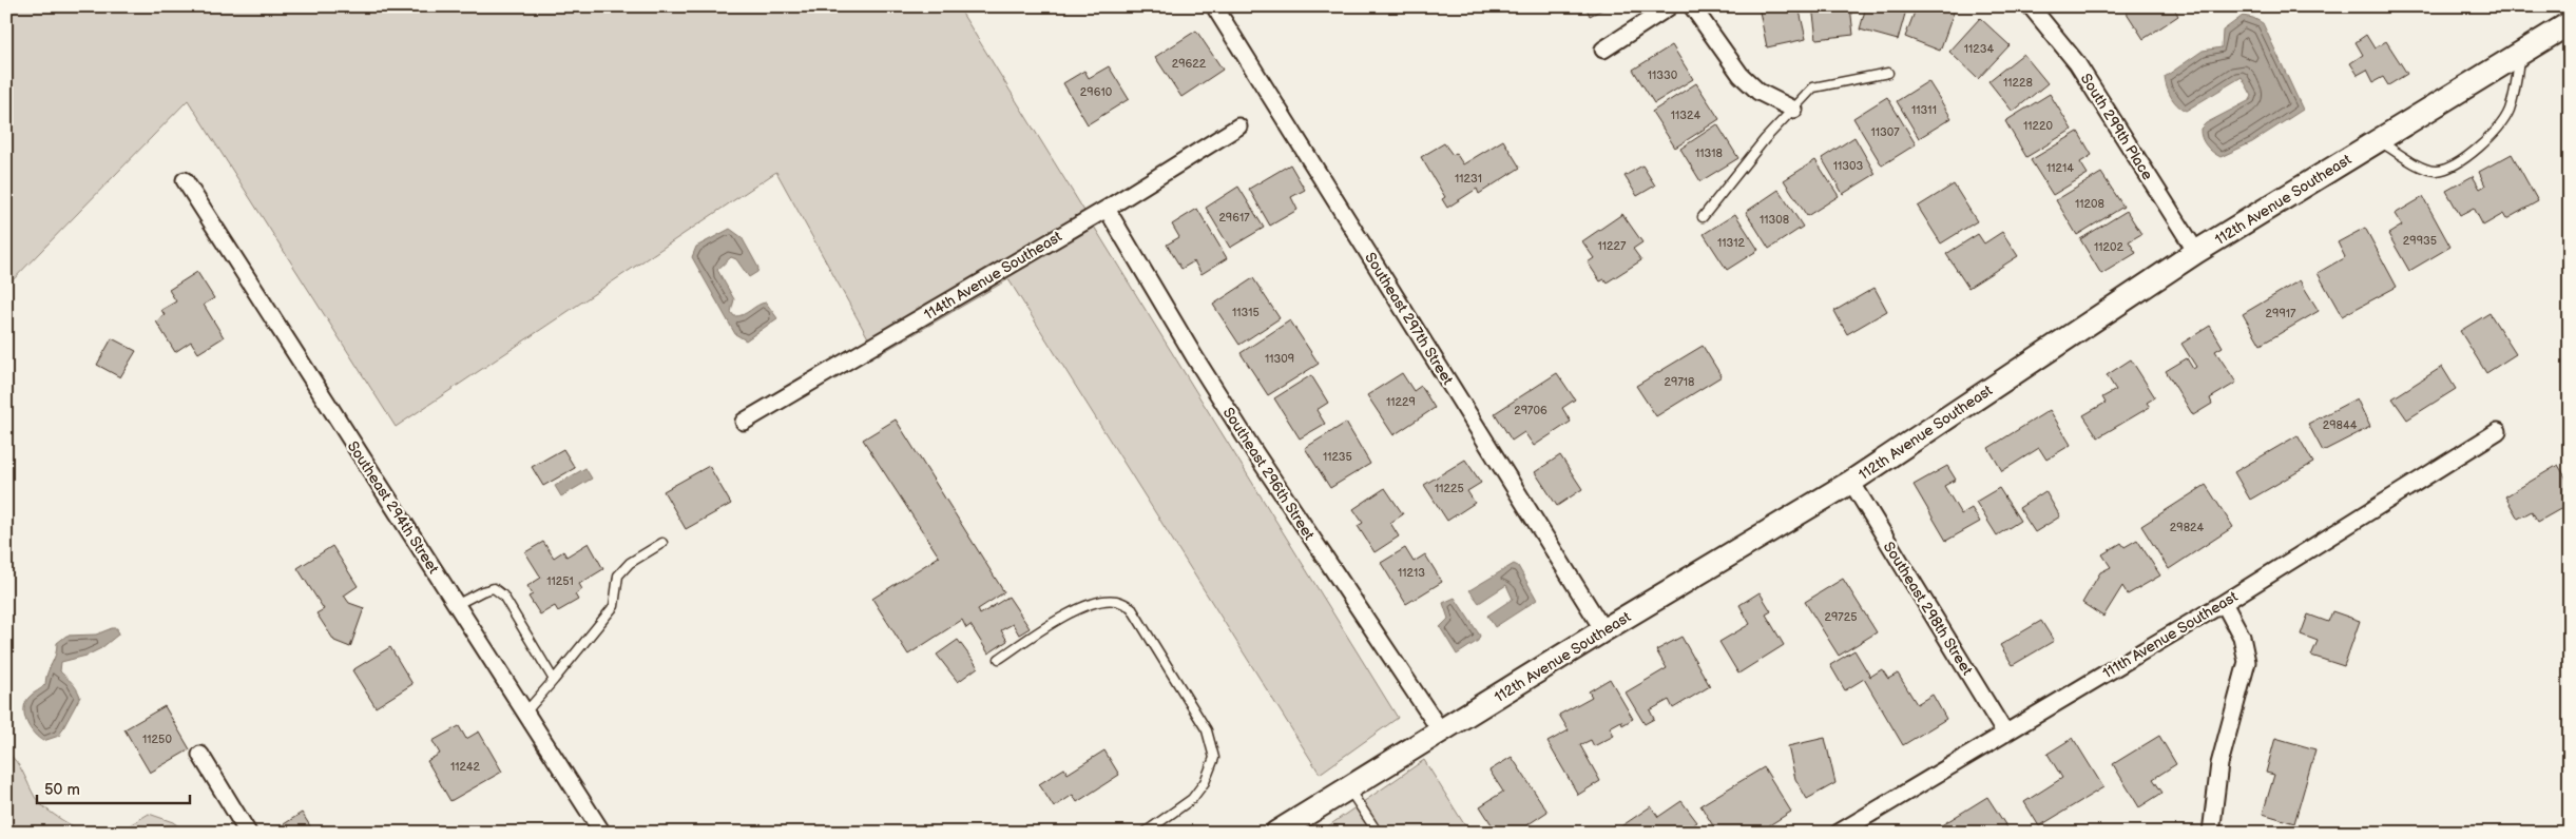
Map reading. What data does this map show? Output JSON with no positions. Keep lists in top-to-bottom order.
{
  "streets": {
    "street": [
      "South 299th Place",
      "112th Avenue Southeast",
      "114th Avenue Southeast",
      "Southeast 297th Street",
      "Southeast 296th Street",
      "Southeast 294th Street",
      "Southeast 298th Street",
      "111th Avenue Southeast"
    ]
  },
  "crossings": [
    ["South 299th Place", "112th Avenue Southeast"],
    ["112th Avenue Southeast", "Southeast 297th Street"],
    ["112th Avenue Southeast", "Southeast 296th Street"],
    ["112th Avenue Southeast", "Southeast 298th Street"],
    ["114th Avenue Southeast", "Southeast 296th Street"],
    ["Southeast 298th Street", "111th Avenue Southeast"]
  ],
  "house_numbers": [
    "11234",
    "29622",
    "11330",
    "11228",
    "29610",
    "11311",
    "11324",
    "11220",
    "11307",
    "11318",
    "11303",
    "11214",
    "11231",
    "11208",
    "29617",
    "11308",
    "29935",
    "11312",
    "11227",
    "11202",
    "11315",
    "29917",
    "11309",
    "29718",
    "11229",
    "29706",
    "29844",
    "11235",
    "11225",
    "29824",
    "11213",
    "11251",
    "29725",
    "11250",
    "11242"
  ],
  "scale_bar": "50 m"
}
